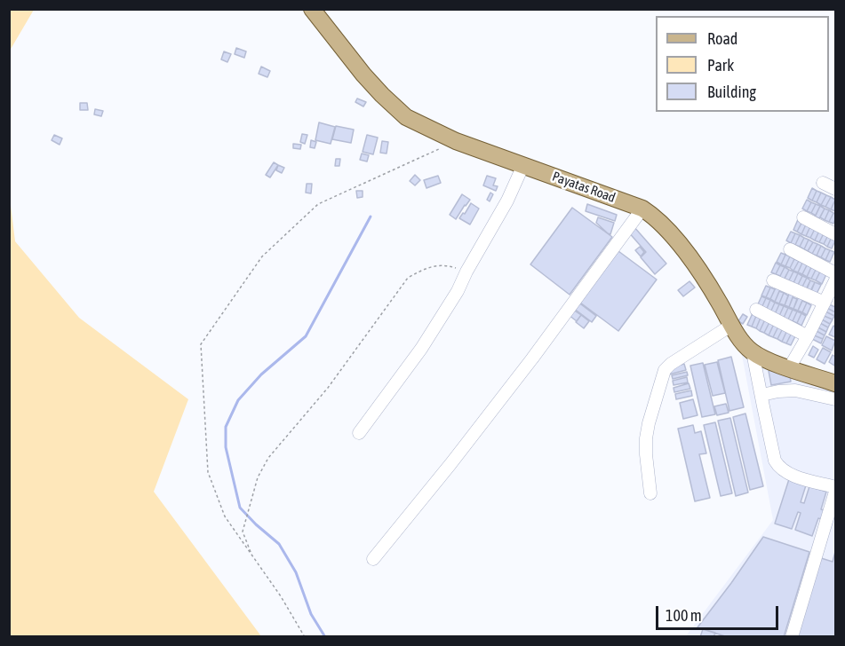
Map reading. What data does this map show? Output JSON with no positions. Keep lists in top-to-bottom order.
{
  "streets": {
    "main road": ["Payatas Road"]
  },
  "legend": ["Road", "Park", "Building"],
  "scale_bar": "100 m"
}
